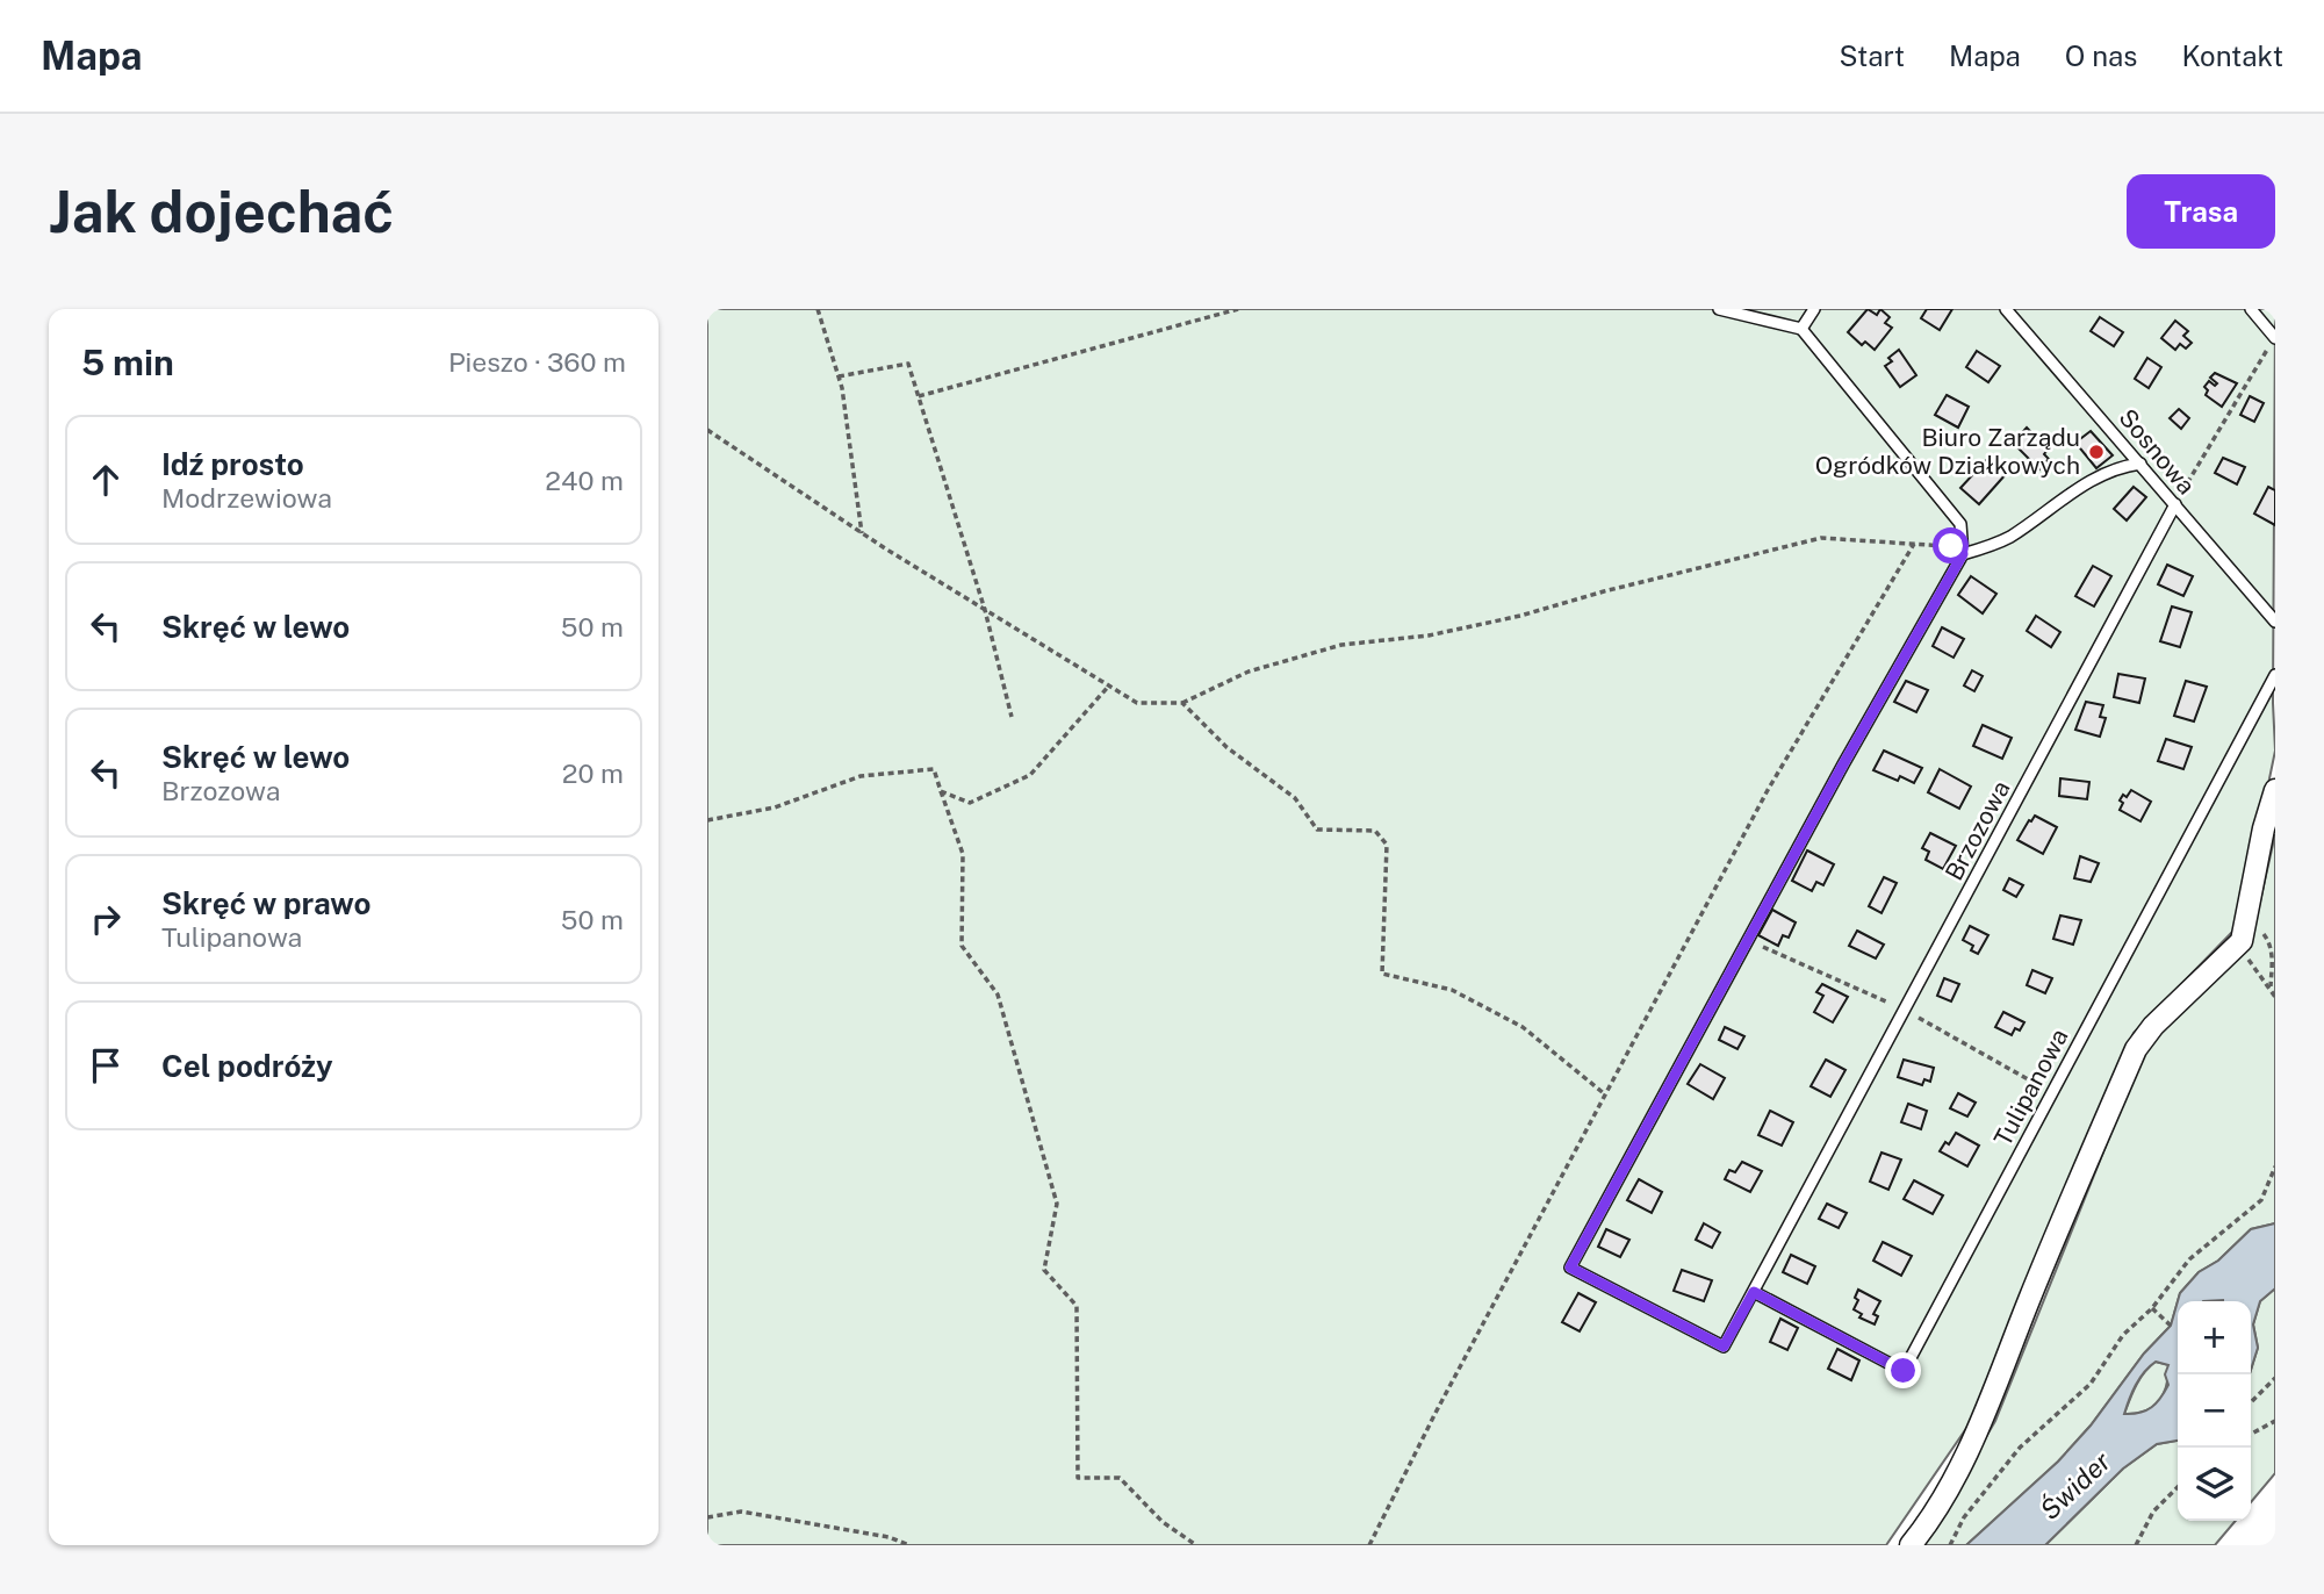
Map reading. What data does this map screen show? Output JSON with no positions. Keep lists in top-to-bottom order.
{
  "streets": {
    "lane": ["Sosnowa", "Brzozowa", "Tulipanowa"]
  },
  "crossings": [
    ["Sosnowa", "Brzozowa"],
    ["Brzozowa", "Tulipanowa"]
  ],
  "water": ["Świder"],
  "places": ["Biuro Zarządu Ogródków Działkowych"],
  "page": {
    "header": "Mapa",
    "nav": [
      "Start",
      "Mapa",
      "O nas",
      "Kontakt"
    ],
    "buttons": "Trasa",
    "title": "Jak dojechać",
    "heading": ["5 min", "Pieszo · 360 m"],
    "list": [
      ["Idź prosto", "Modrzewiowa", "240 m"],
      ["Skręć w lewo", "50 m"],
      ["Skręć w lewo", "Brzozowa", "20 m"],
      ["Skręć w prawo", "Tulipanowa", "50 m"],
      "Cel podróży"
    ],
    "map_buttons": ["+", "−"]
  }
}
